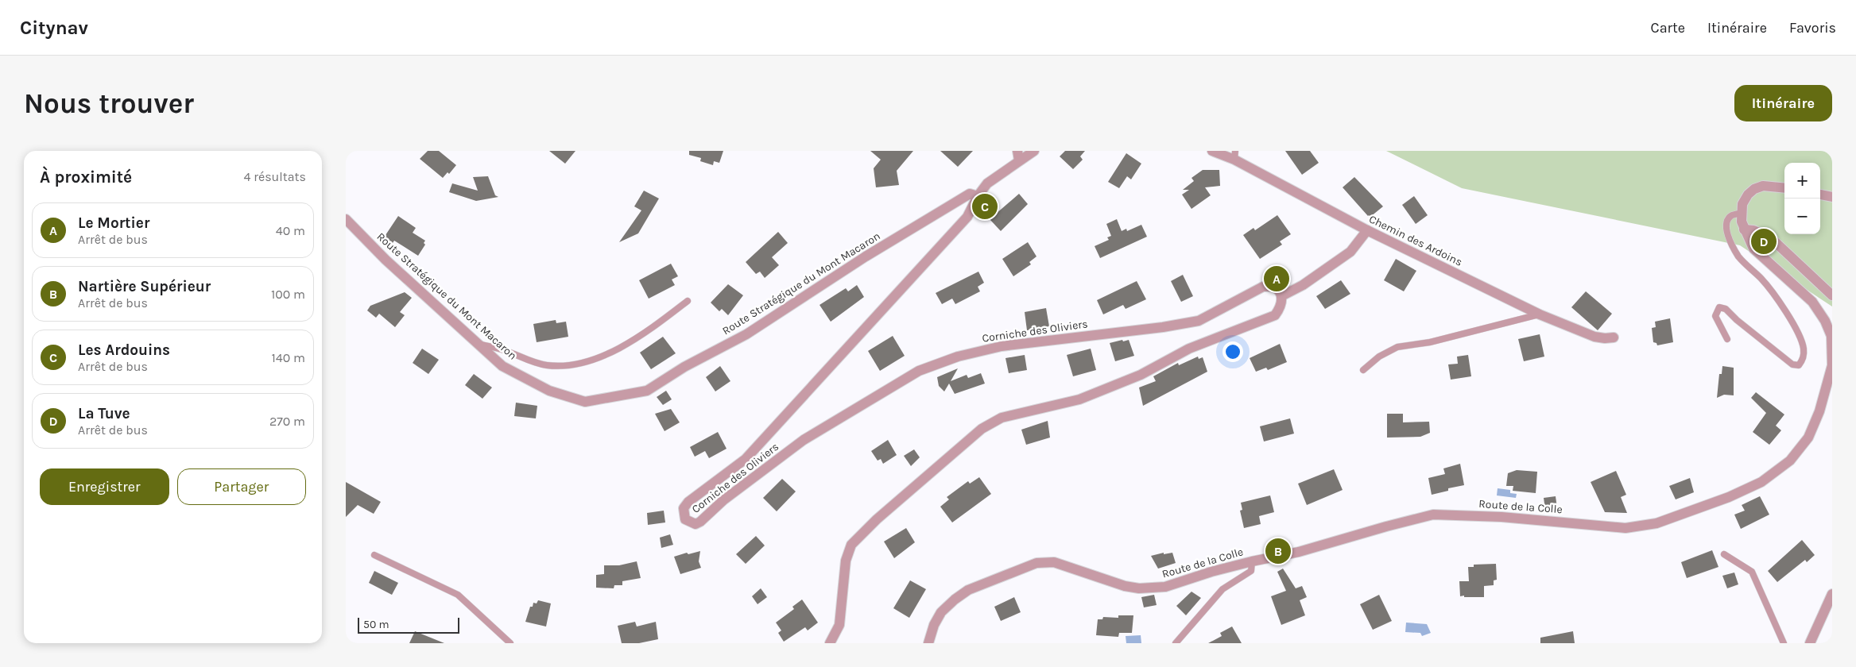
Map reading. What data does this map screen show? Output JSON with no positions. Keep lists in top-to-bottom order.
{
  "streets": {
    "street": [
      "Chemin des Ardoins",
      "Route Stratégique du Mont Macaron",
      "Corniche des Oliviers",
      "Route de la Colle"
    ]
  },
  "crossings": [
    ["Route Stratégique du Mont Macaron", "Corniche des Oliviers"]
  ],
  "scale_bar": "50 m",
  "page": {
    "header": "Citynav",
    "nav": ["Carte", "Itinéraire", "Favoris"],
    "buttons": [
      "Itinéraire",
      ["Enregistrer", "Partager"]
    ],
    "title": "Nous trouver",
    "heading": ["À proximité", "4 résultats"],
    "map_buttons": ["+", "−"],
    "pins": [
      "C",
      "D",
      "A",
      "B"
    ],
    "list": [
      {
        "mark": "A",
        "name": "Le Mortier",
        "note": "Arrêt de bus",
        "value": "40 m"
      },
      {
        "mark": "B",
        "name": "Nartière Supérieur",
        "note": "Arrêt de bus",
        "value": "100 m"
      },
      {
        "mark": "C",
        "name": "Les Ardouins",
        "note": "Arrêt de bus",
        "value": "140 m"
      },
      {
        "mark": "D",
        "name": "La Tuve",
        "note": "Arrêt de bus",
        "value": "270 m"
      }
    ],
    "scale": "50 m"
  }
}
